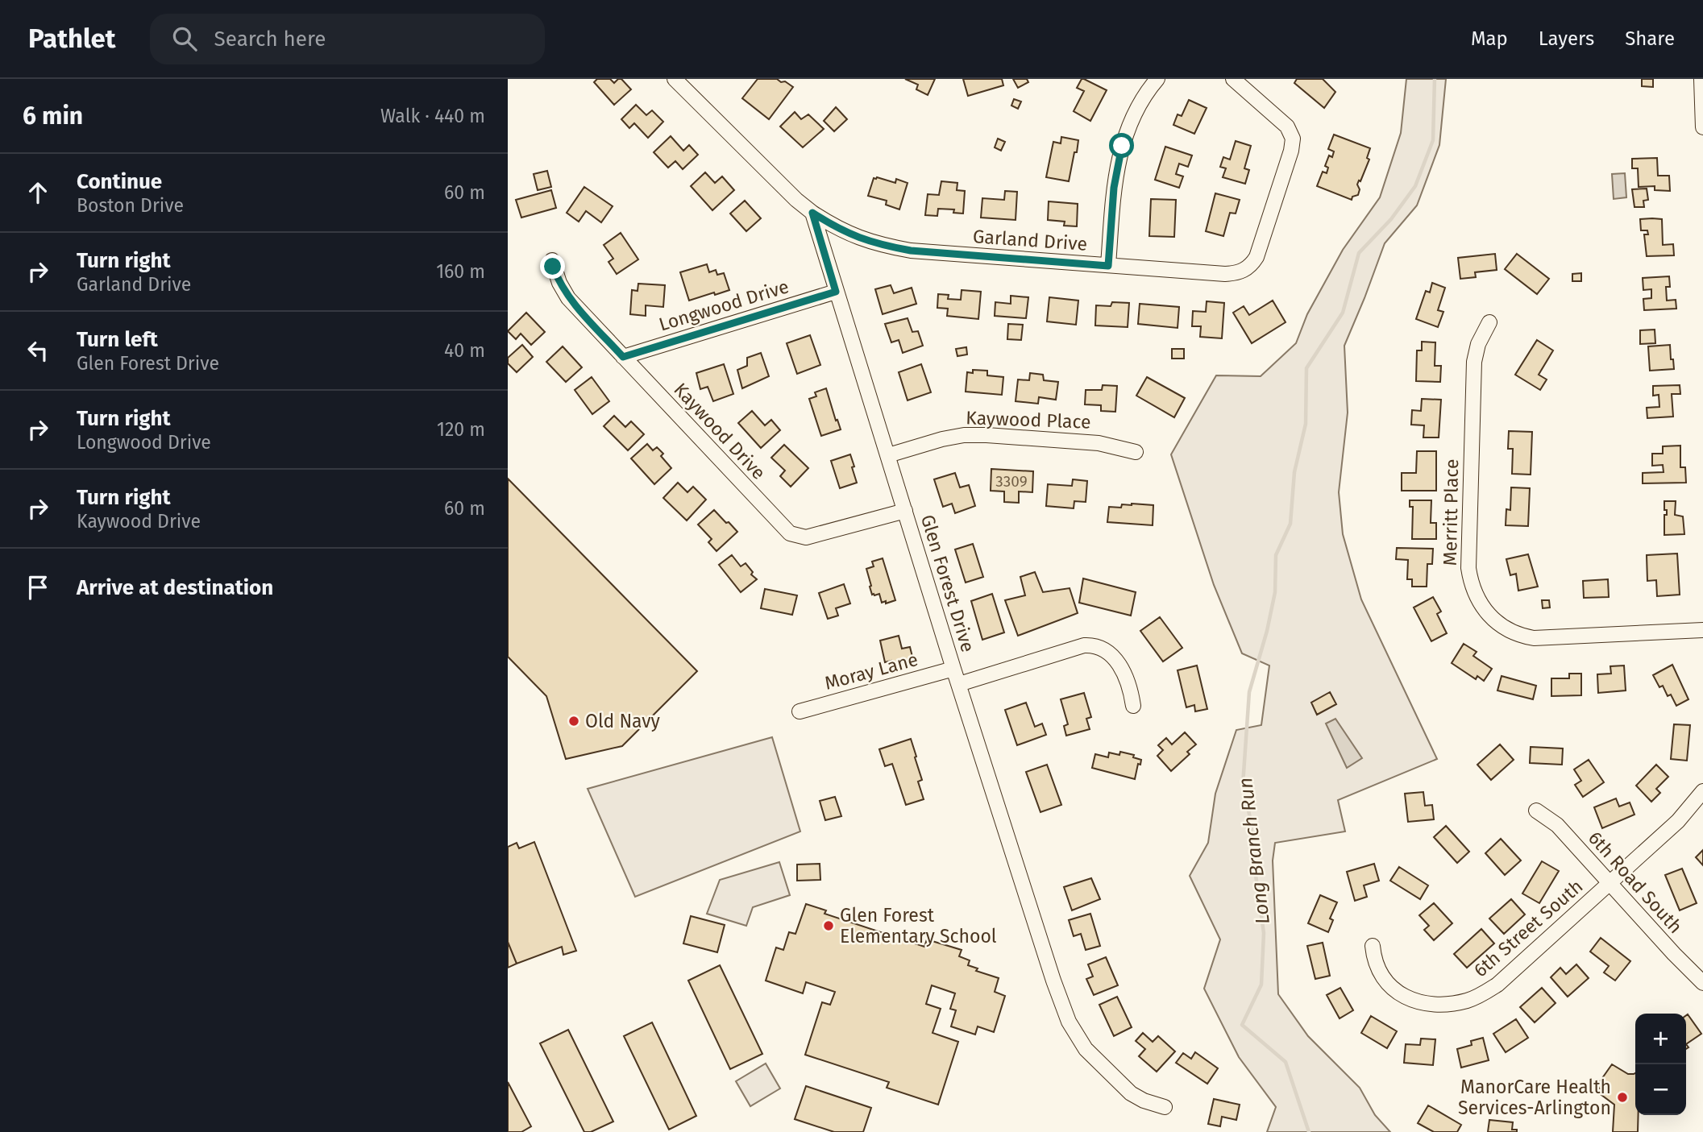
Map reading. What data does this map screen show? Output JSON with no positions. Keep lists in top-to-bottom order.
{
  "streets": {
    "street": [
      "Garland Drive",
      "Longwood Drive",
      "Kaywood Place",
      "Kaywood Drive",
      "Merritt Place",
      "Glen Forest Drive",
      "Moray Lane",
      "6th Road South",
      "6th Street South"
    ]
  },
  "crossings": [
    ["Garland Drive", "Glen Forest Drive"],
    ["Longwood Drive", "Kaywood Drive"],
    ["Longwood Drive", "Glen Forest Drive"],
    ["Kaywood Place", "Glen Forest Drive"],
    ["Kaywood Drive", "Glen Forest Drive"],
    ["Glen Forest Drive", "Moray Lane"],
    ["6th Road South", "6th Street South"]
  ],
  "water": ["Long Branch Run"],
  "places": ["Old Navy", "Glen Forest Elementary School", "ManorCare Health Services-Arlington"],
  "house_numbers": ["3309"],
  "page": {
    "header": "Pathlet",
    "search": "Search here",
    "nav": ["Map", "Layers", "Share"],
    "heading": ["6 min", "Walk · 440 m"],
    "list": [
      ["Continue", "Boston Drive", "60 m"],
      ["Turn right", "Garland Drive", "160 m"],
      ["Turn left", "Glen Forest Drive", "40 m"],
      ["Turn right", "Longwood Drive", "120 m"],
      ["Turn right", "Kaywood Drive", "60 m"],
      "Arrive at destination"
    ],
    "map_buttons": ["+", "−"]
  }
}
